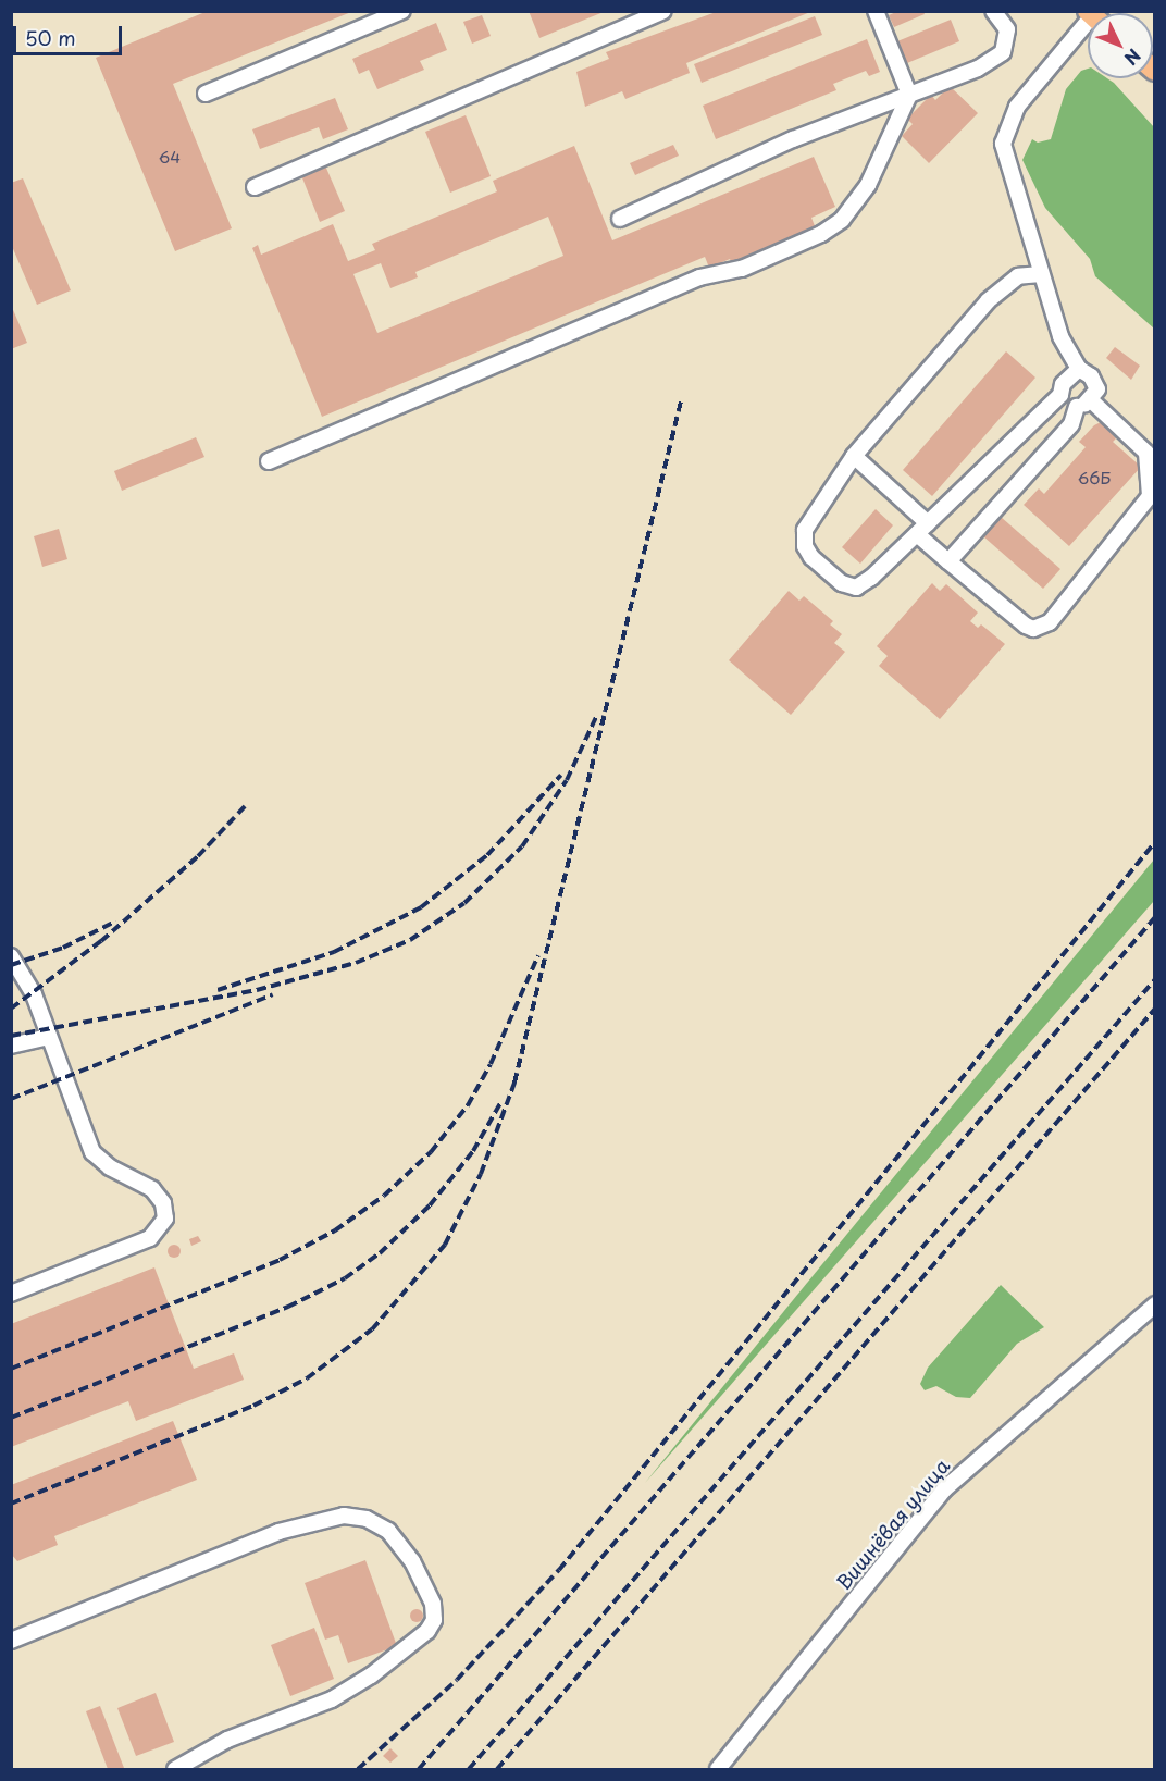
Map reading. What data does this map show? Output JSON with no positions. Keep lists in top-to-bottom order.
{
  "streets": {
    "street": ["Вишнёвая улица"]
  },
  "house_numbers": ["64", "66Б"],
  "scale_bar": "50 m",
  "north": "bottom right"
}
